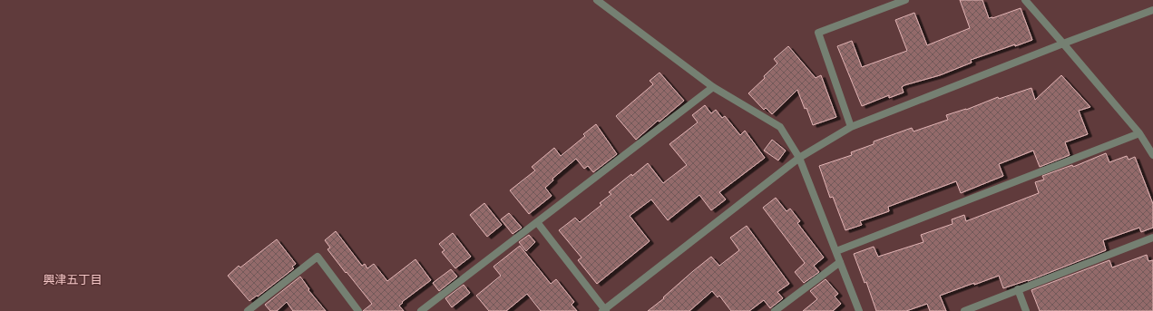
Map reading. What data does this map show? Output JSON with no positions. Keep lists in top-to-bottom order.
{
  "districts": ["興津五丁目"]
}
